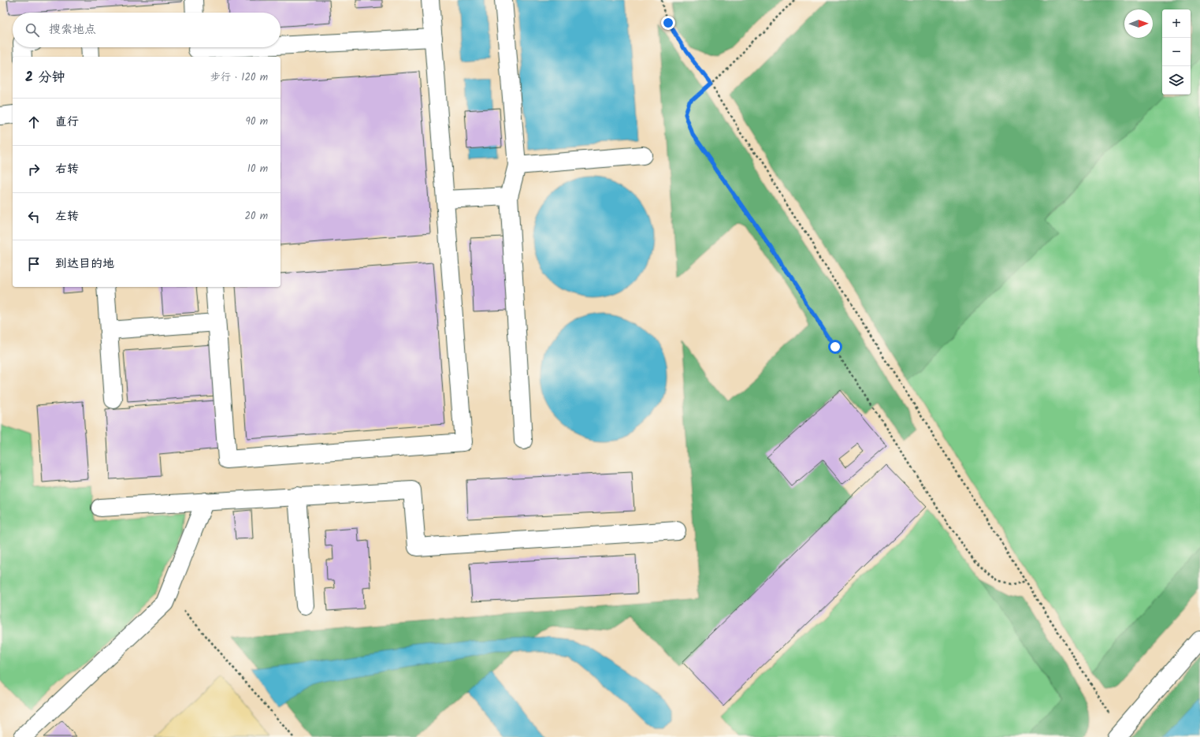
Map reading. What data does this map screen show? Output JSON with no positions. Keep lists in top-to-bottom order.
{
  "north": "right",
  "page": {
    "map_buttons": ["+", "−"],
    "search": "搜索地点",
    "heading": ["2 分钟", "步行 · 120 m"],
    "list": [
      ["直行", "90 m"],
      ["右转", "10 m"],
      ["左转", "20 m"],
      "到达目的地"
    ]
  }
}
